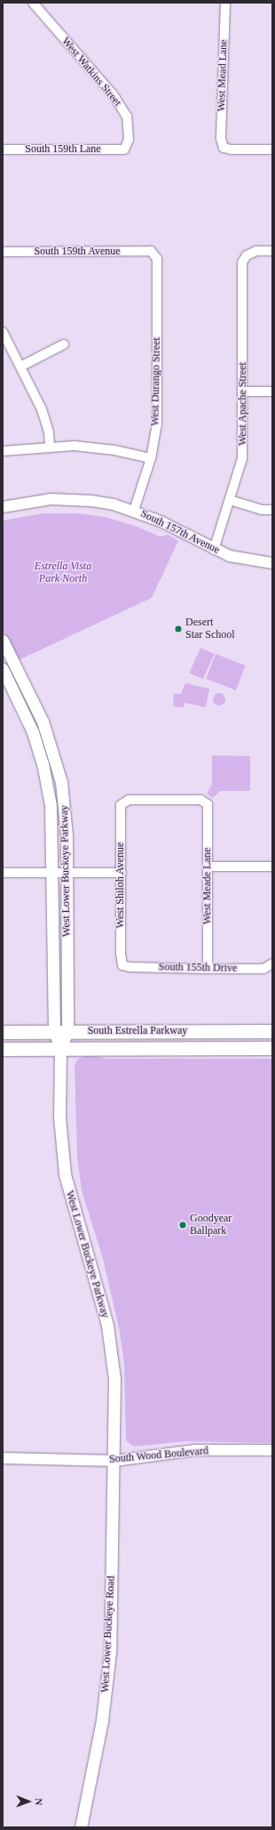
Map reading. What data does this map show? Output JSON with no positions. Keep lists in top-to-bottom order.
{
  "streets": {
    "main road": ["West Lower Buckeye Parkway", "South Estrella Parkway", "West Lower Buckeye Road"],
    "street": [
      "West Watkins Street",
      "West Mead Lane",
      "South 159th Lane",
      "South 159th Avenue",
      "West Durango Street",
      "West Apache Street",
      "South 157th Avenue",
      "West Shiloh Avenue",
      "West Meade Lane",
      "South 155th Drive",
      "South Wood Boulevard"
    ]
  },
  "crossings": [
    ["West Watkins Street", "South 159th Lane"],
    ["South 159th Avenue", "West Durango Street"],
    ["West Durango Street", "South 157th Avenue"],
    ["West Apache Street", "South 157th Avenue"],
    ["West Lower Buckeye Parkway", "South Estrella Parkway"],
    ["West Lower Buckeye Parkway", "South Wood Boulevard"],
    ["West Lower Buckeye Parkway", "West Lower Buckeye Road"],
    ["West Shiloh Avenue", "West Meade Lane"],
    ["West Shiloh Avenue", "South 155th Drive"],
    ["West Meade Lane", "South 155th Drive"],
    ["South Wood Boulevard", "West Lower Buckeye Road"]
  ],
  "parks": ["Estrella Vista Park North"],
  "places": ["Desert Star School", "Goodyear Ballpark"],
  "north": "right"
}
